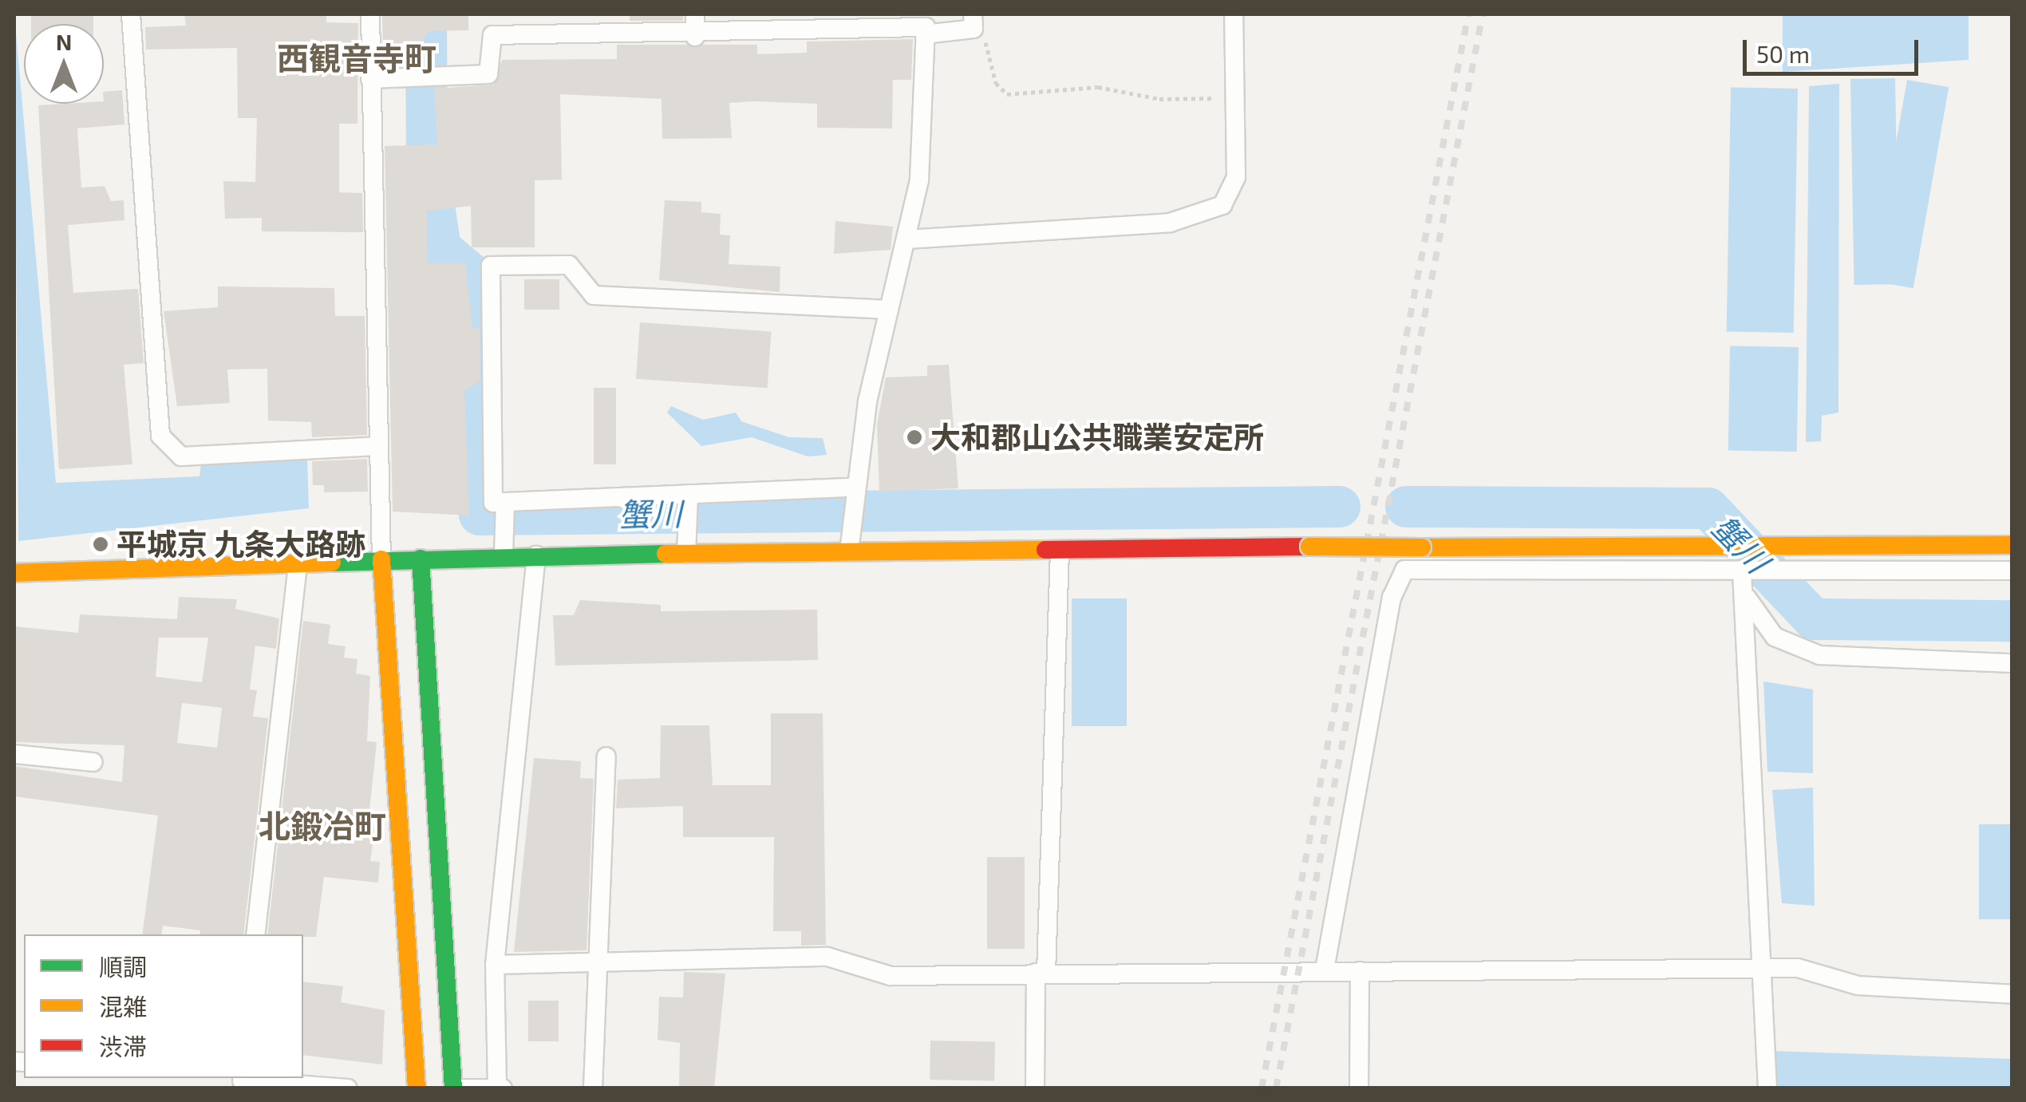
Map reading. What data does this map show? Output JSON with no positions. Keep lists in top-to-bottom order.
{
  "districts": ["西観音寺町", "北鍛冶町"],
  "water": ["蟹川"],
  "places": ["大和郡山公共職業安定所", "平城京 九条大路跡"],
  "legend": ["順調", "混雑", "渋滞"],
  "scale_bar": "50 m",
  "north": "top"
}
